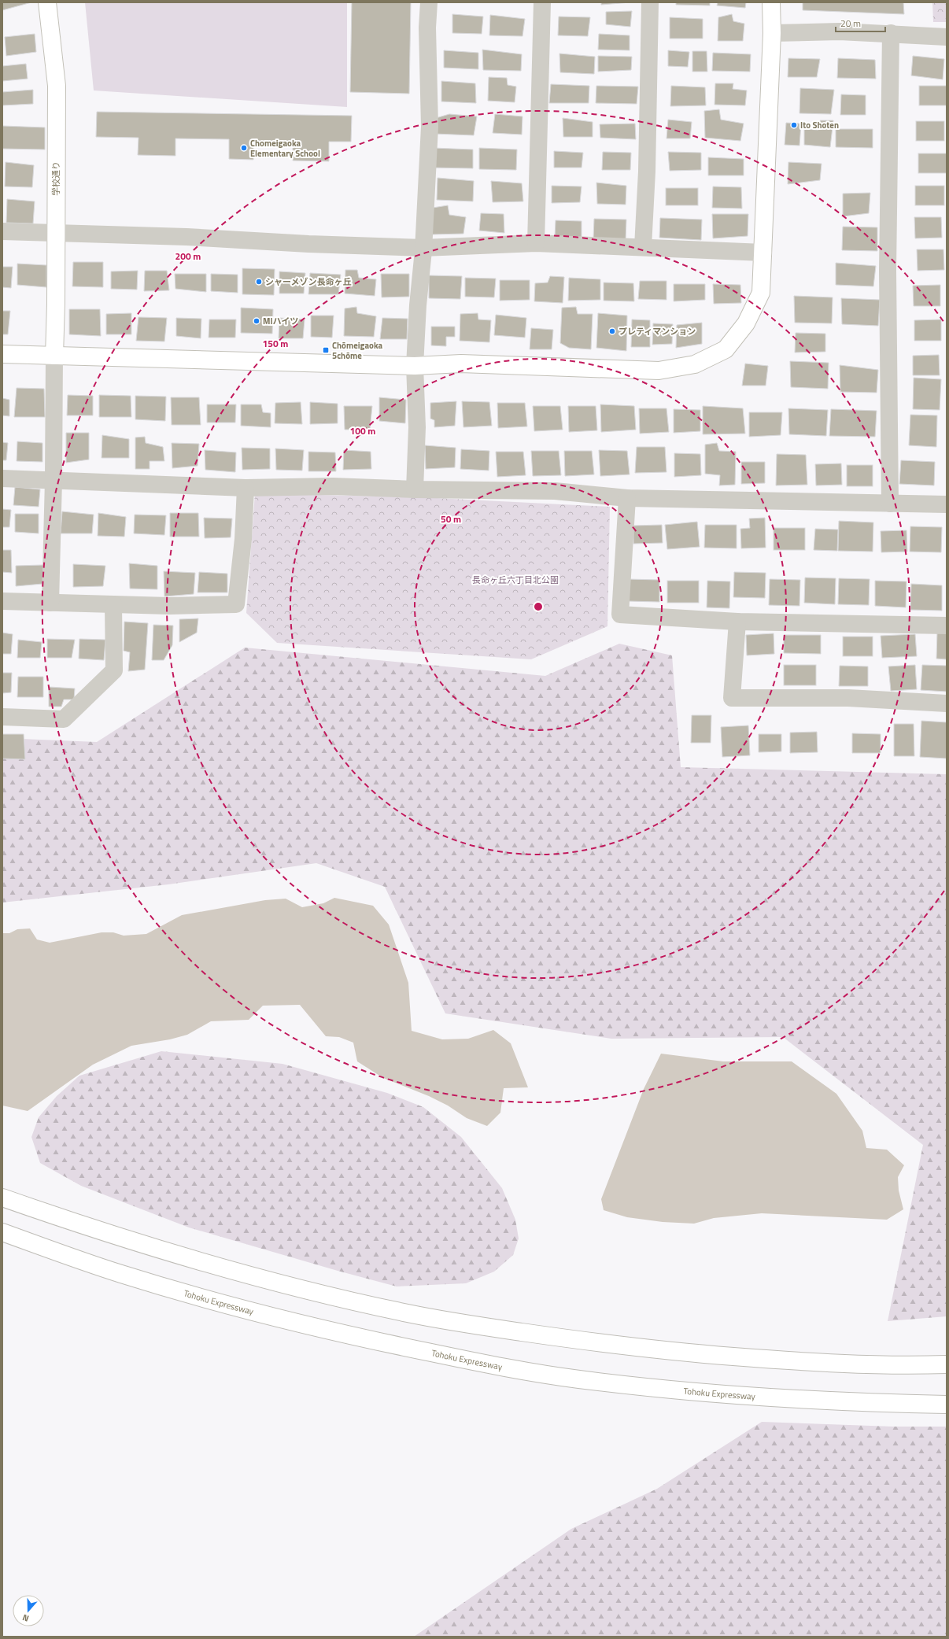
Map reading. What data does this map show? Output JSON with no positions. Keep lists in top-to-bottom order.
{
  "streets": {
    "main road": ["学校通り", "Tohoku Expressway"]
  },
  "parks": ["長命ヶ丘六丁目北公園"],
  "places": {
    "other": [
      "Ito Shoten",
      "Chomeigaoka Elementary School",
      "シャーメゾン長命ヶ丘",
      "MIハイツ",
      "プレティマンション"
    ],
    "transit": ["Chōmeigaoka 5chōme"]
  },
  "scale_bar": "20 m",
  "north": "bottom",
  "rings": [
    "200 m",
    "150 m",
    "100 m",
    "50 m"
  ]
}
